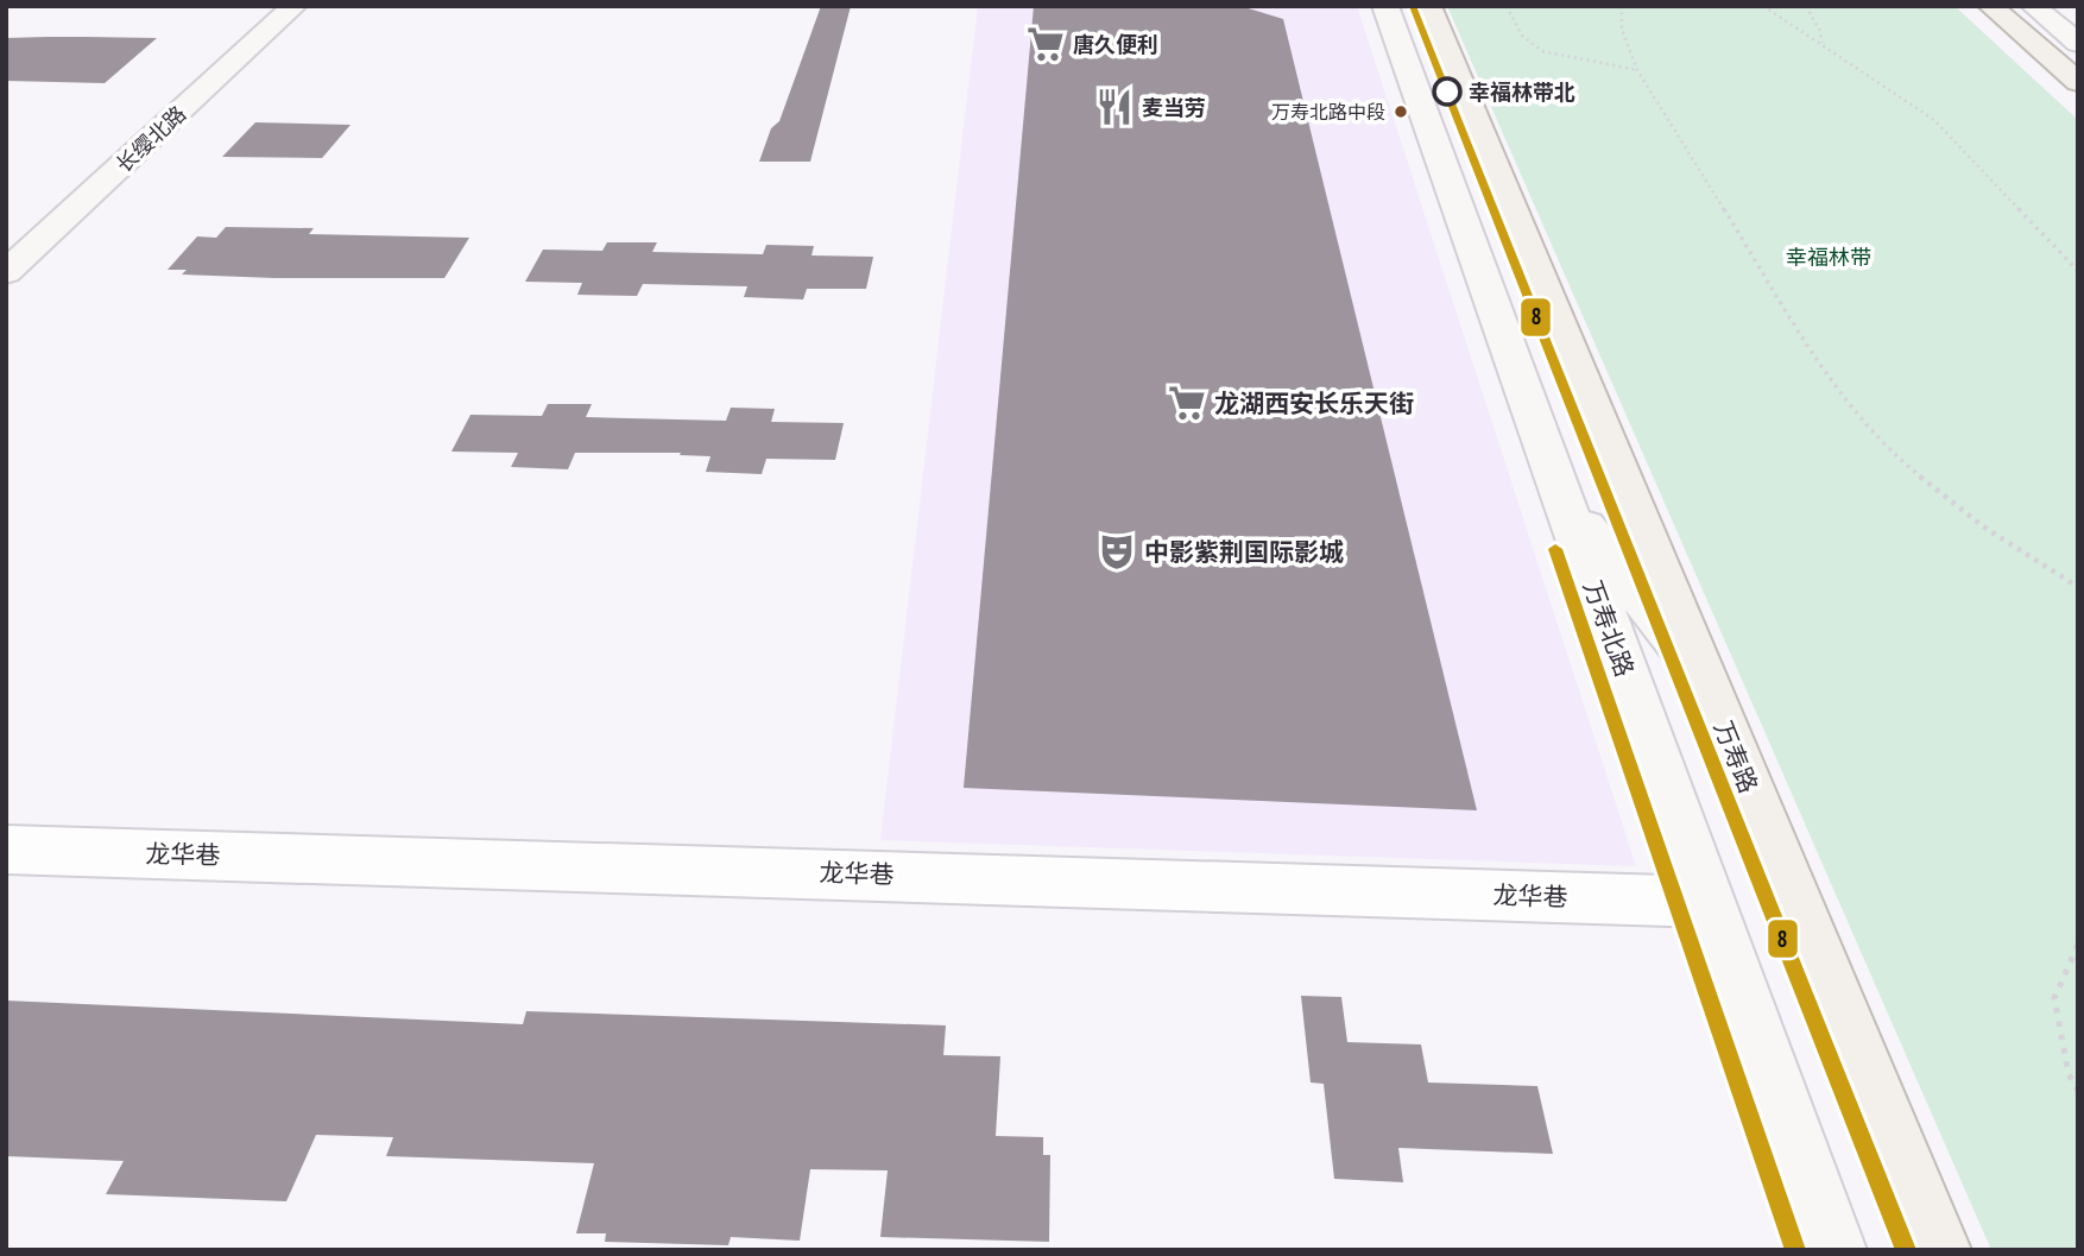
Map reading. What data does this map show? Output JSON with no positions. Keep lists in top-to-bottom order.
{
  "streets": {
    "main road": ["长缨北路", "万寿北路", "万寿路"],
    "street": ["龙华巷"]
  },
  "crossings": [
    ["万寿北路", "龙华巷"]
  ],
  "parks": ["幸福林带"],
  "places": {
    "supermarket": ["唐久便利", "龙湖西安长乐天街"],
    "other": ["幸福林带北", "万寿北路中段"],
    "restaurant": ["麦当劳"],
    "theatre": ["中影紫荆国际影城"]
  },
  "lines": ["transit line 8"]
}
